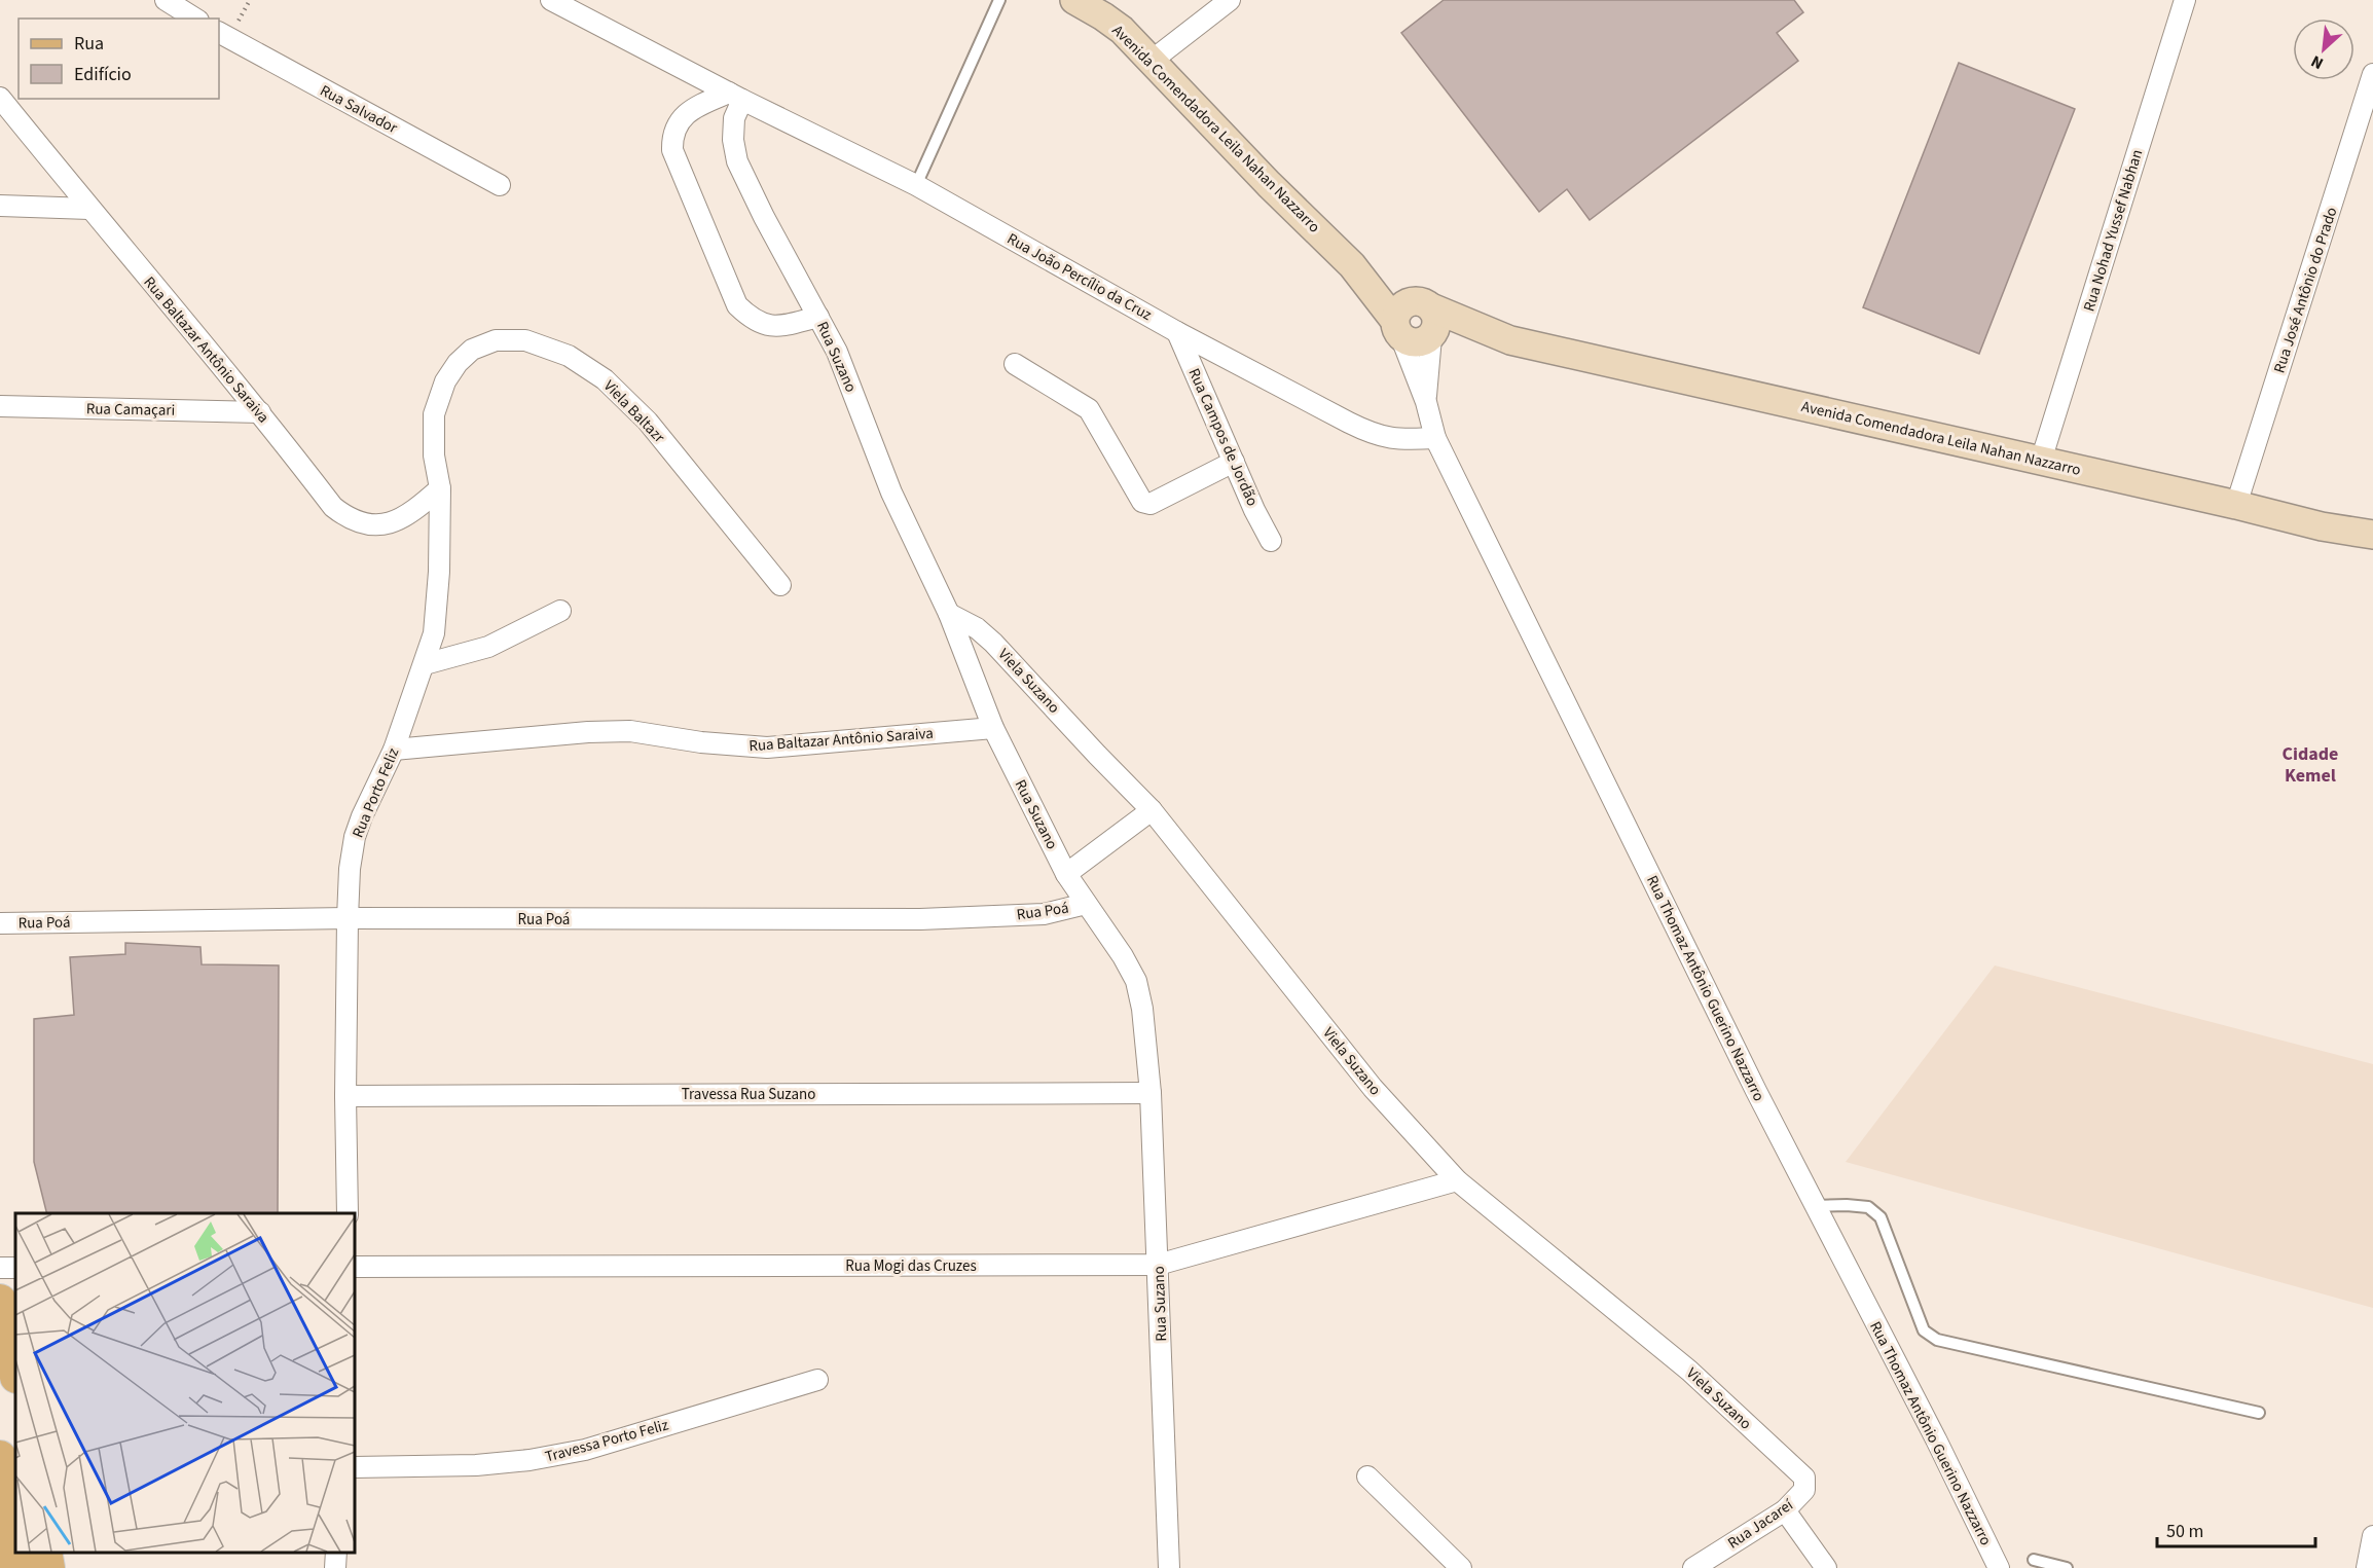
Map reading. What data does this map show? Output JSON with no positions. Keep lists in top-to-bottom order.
{
  "streets": {
    "main road": ["Avenida Comendadora Leila Nahan Nazzarro"],
    "street": [
      "Rua Salvador",
      "Rua Nohad Yussef Nabhan",
      "Rua João Percílio da Cruz",
      "Rua José Antônio do Prado",
      "Rua Baltazar Antônio Saraiva",
      "Rua Suzano",
      "Rua Camaçari",
      "Viela Baltazr",
      "Rua Campos de Jordão",
      "Viela Suzano",
      "Rua Porto Feliz",
      "Rua Poá",
      "Rua Thomaz Antônio Guerino Nazzarro",
      "Travessa Rua Suzano",
      "Rua Mogi das Cruzes",
      "Travessa Porto Feliz",
      "Rua Jacareí"
    ]
  },
  "crossings": [
    ["Avenida Comendadora Leila Nahan Nazzarro", "Rua Nohad Yussef Nabhan"],
    ["Avenida Comendadora Leila Nahan Nazzarro", "Rua José Antônio do Prado"],
    ["Avenida Comendadora Leila Nahan Nazzarro", "Rua Thomaz Antônio Guerino Nazzarro"],
    ["Rua João Percílio da Cruz", "Rua Suzano"],
    ["Rua João Percílio da Cruz", "Rua Campos de Jordão"],
    ["Rua João Percílio da Cruz", "Rua Thomaz Antônio Guerino Nazzarro"],
    ["Rua Baltazar Antônio Saraiva", "Rua Suzano"],
    ["Rua Baltazar Antônio Saraiva", "Rua Camaçari"],
    ["Rua Baltazar Antônio Saraiva", "Viela Baltazr"],
    ["Rua Baltazar Antônio Saraiva", "Rua Porto Feliz"],
    ["Rua Suzano", "Viela Suzano"],
    ["Rua Suzano", "Rua Poá"],
    ["Rua Suzano", "Travessa Rua Suzano"],
    ["Rua Suzano", "Rua Mogi das Cruzes"],
    ["Viela Baltazr", "Rua Porto Feliz"],
    ["Viela Suzano", "Rua Mogi das Cruzes"],
    ["Viela Suzano", "Rua Jacareí"],
    ["Rua Porto Feliz", "Rua Poá"],
    ["Rua Porto Feliz", "Travessa Rua Suzano"]
  ],
  "districts": ["Cidade Kemel"],
  "legend": ["Rua", "Edifício"],
  "scale_bar": "50 m",
  "north": "bottom left"
}
